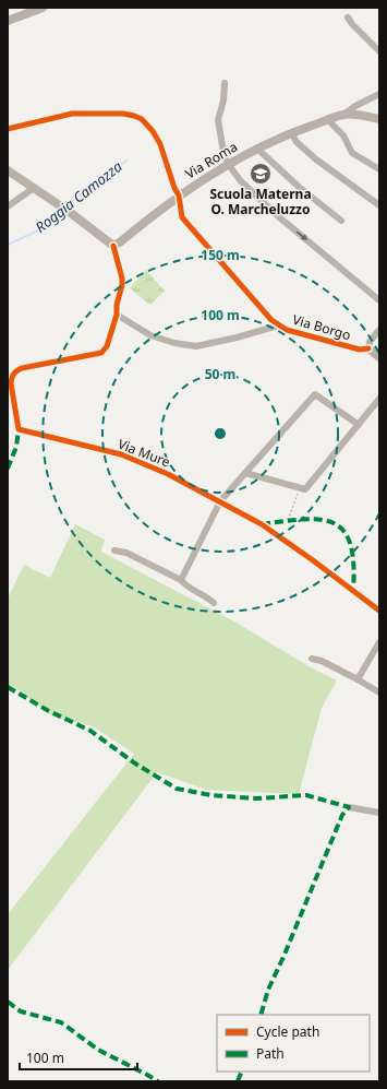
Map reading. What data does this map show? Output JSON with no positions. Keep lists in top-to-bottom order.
{
  "streets": {
    "street": ["Via Roma", "Via Borgo", "Via Mure"]
  },
  "crossings": [
    ["Via Roma", "Via Borgo"]
  ],
  "water": ["Roggia Camozza"],
  "places": {
    "school or university": ["Scuola Materna O. Marcheluzzo"]
  },
  "legend": ["Cycle path", "Path"],
  "scale_bar": "100 m",
  "rings": ["150 m", "100 m", "50 m"]
}
